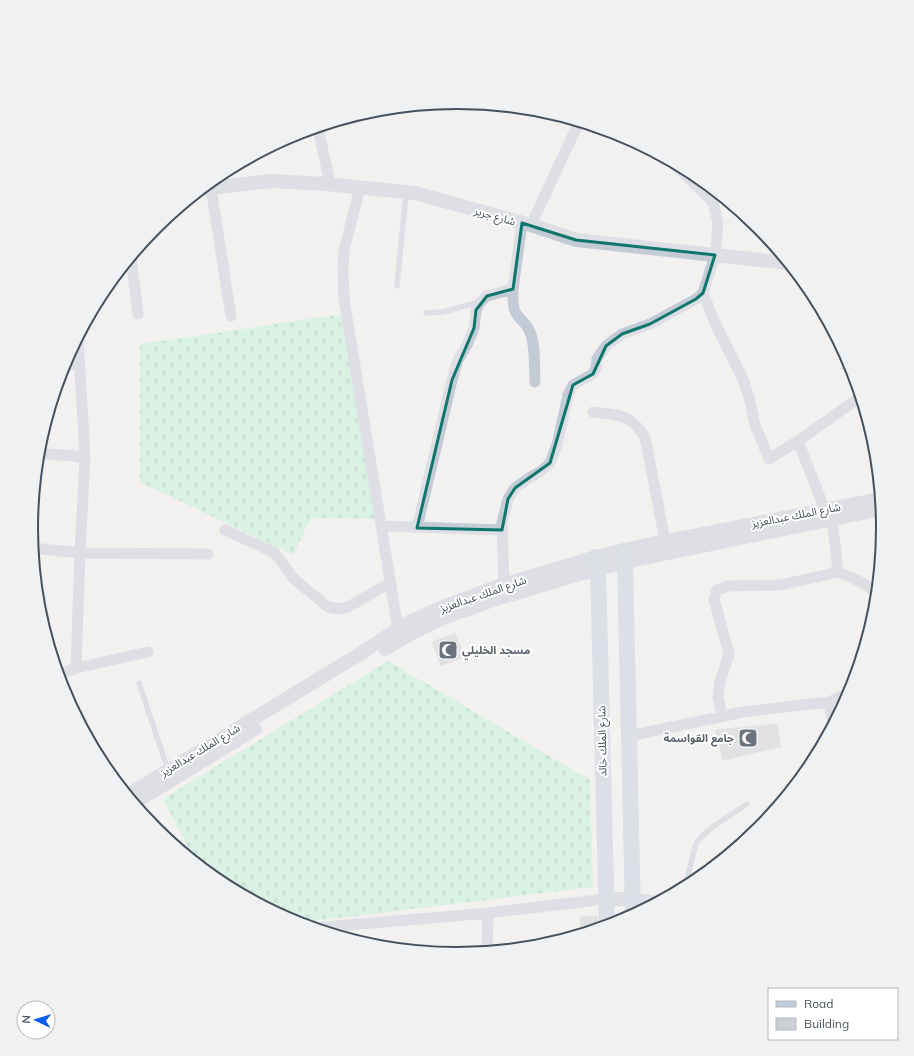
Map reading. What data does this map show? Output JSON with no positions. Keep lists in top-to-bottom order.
{
  "streets": {
    "main road": ["شارع الملك خالد"],
    "street": ["شارع جرير", "شارع الملك عبدالعزيز"]
  },
  "crossings": [
    ["شارع الملك عبدالعزيز", "شارع الملك خالد"]
  ],
  "places": {
    "mosque": ["مسجد الخليلي", "جامع القواسمة"]
  },
  "legend": ["Road", "Building"],
  "north": "left"
}
